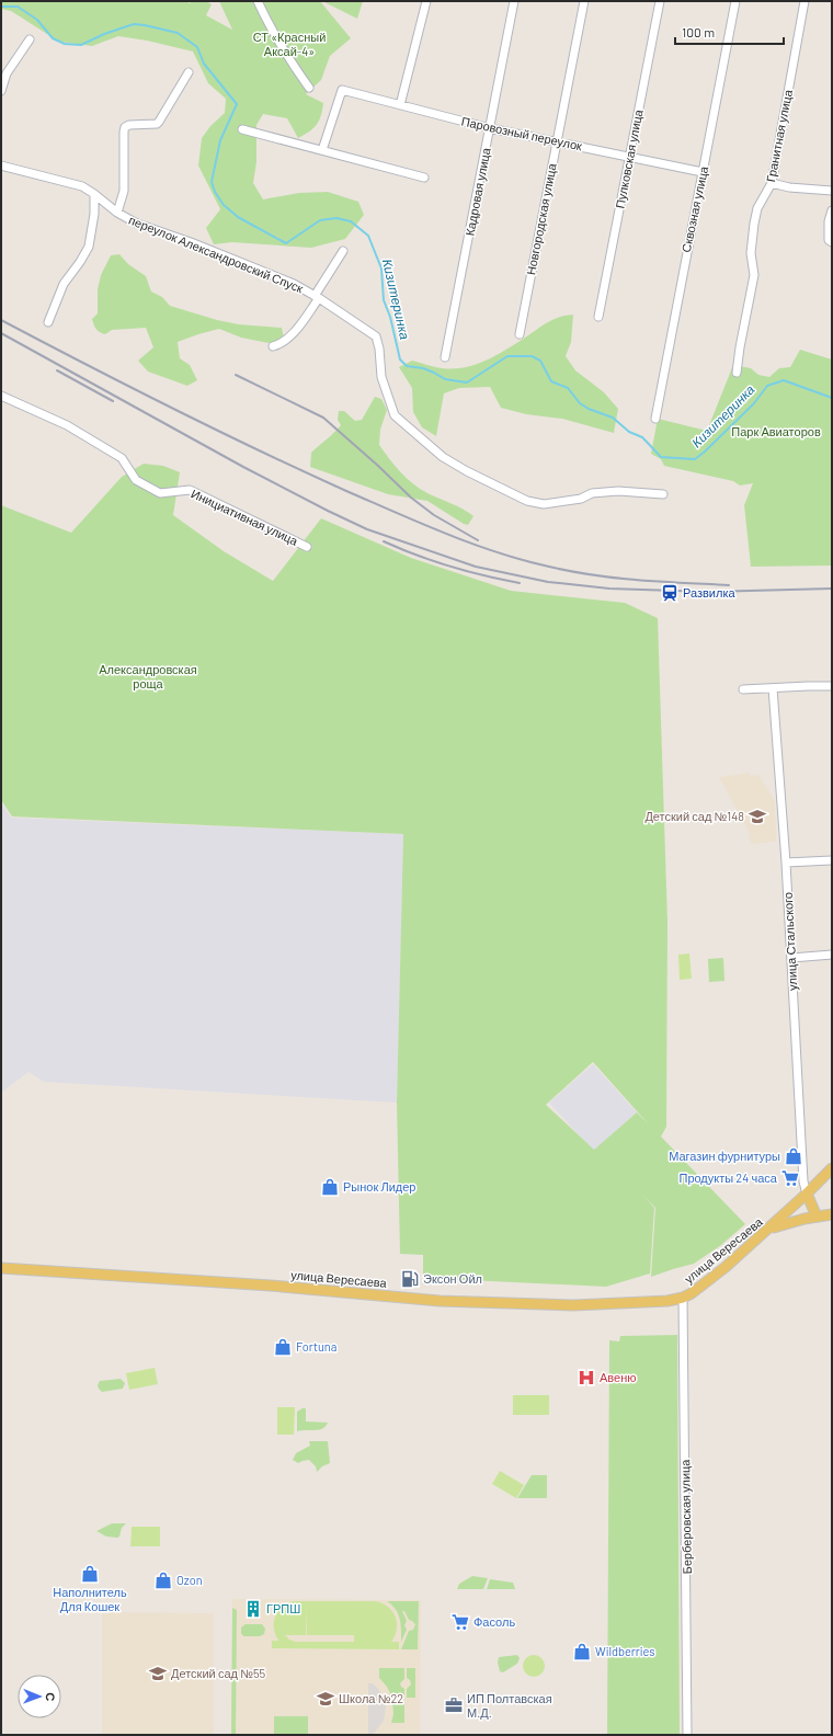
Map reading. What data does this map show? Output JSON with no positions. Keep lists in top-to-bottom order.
{
  "streets": {
    "main road": ["улица Вересаева"],
    "street": [
      "Паровозный переулок",
      "Гранитная улица",
      "Пулковская улица",
      "Кадровая улица",
      "Сквозная улица",
      "Новгородская улица",
      "переулок Александровский Спуск",
      "Инициативная улица",
      "улица Стальского",
      "Берберовская улица"
    ]
  },
  "crossings": [
    ["Паровозный переулок", "Пулковская улица"],
    ["Паровозный переулок", "Кадровая улица"],
    ["Паровозный переулок", "Сквозная улица"],
    ["Паровозный переулок", "Новгородская улица"],
    ["улица Вересаева", "Берберовская улица"]
  ],
  "water": ["Кизитеринка"],
  "parks": ["СТ «Красный Аксай-4»", "Парк Авиаторов", "Александровская роща"],
  "places": {
    "station": ["Развилка"],
    "school or university": ["Детский сад №148", "Детский сад №55", "Школа №22"],
    "shop": [
      "Магазин фурнитуры",
      "Рынок Лидер",
      "Fortuna",
      "Наполнитель Для Кошек",
      "Ozon",
      "Wildberries"
    ],
    "supermarket": ["Продукты 24 часа", "Фасоль"],
    "fuel station": ["Эксон Ойл"],
    "hospital": ["Авеню"],
    "building": ["ГРПШ"],
    "office": ["ИП Полтавская М.Д."]
  },
  "scale_bar": "100 m",
  "north": "right"
}
